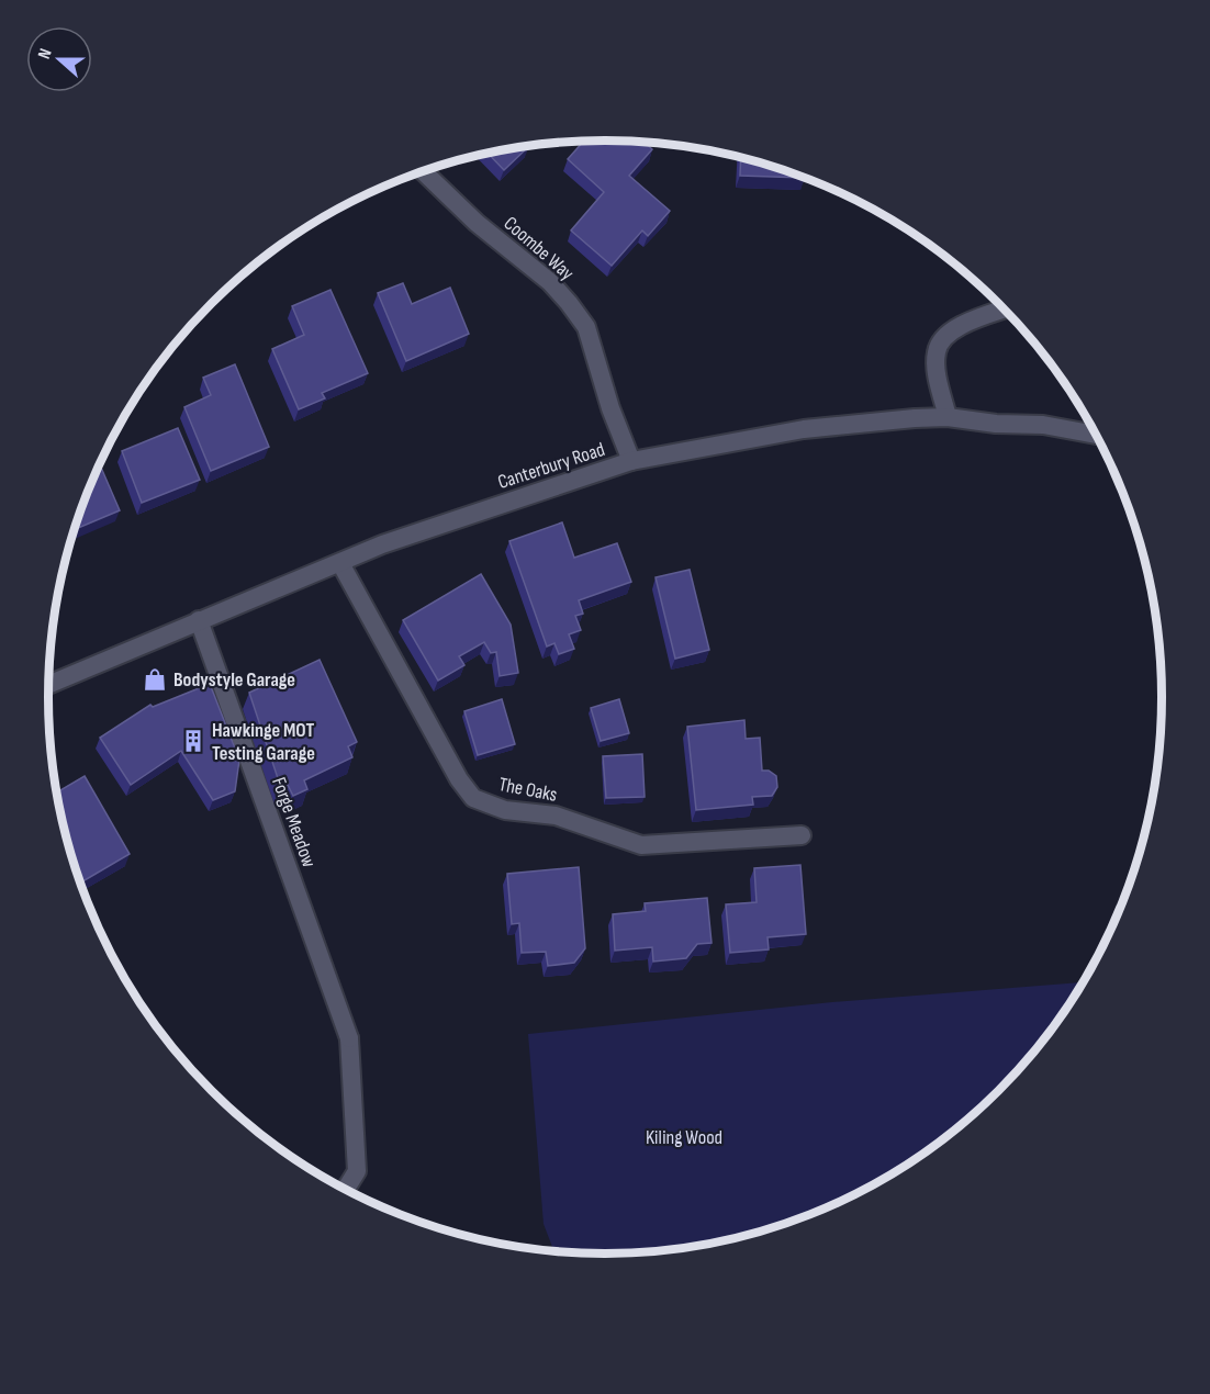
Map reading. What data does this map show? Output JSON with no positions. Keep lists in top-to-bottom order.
{
  "streets": {
    "street": [
      "Coombe Way",
      "Canterbury Road",
      "The Oaks",
      "Forge Meadow"
    ]
  },
  "crossings": [
    ["Coombe Way", "Canterbury Road"],
    ["Canterbury Road", "The Oaks"],
    ["Canterbury Road", "Forge Meadow"]
  ],
  "parks": ["Kiling Wood"],
  "places": {
    "shop": ["Bodystyle Garage"],
    "building": ["Hawkinge MOT Testing Garage"]
  },
  "north": "left"
}
